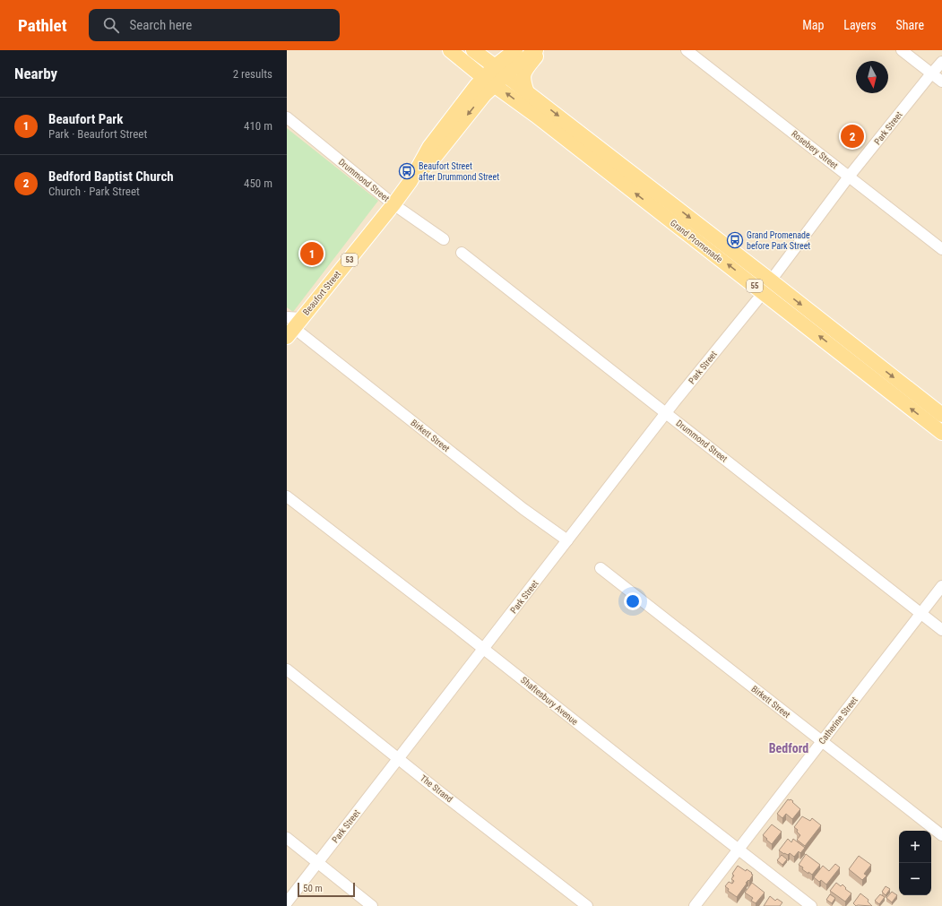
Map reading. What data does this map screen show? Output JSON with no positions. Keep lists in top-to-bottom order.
{
  "streets": {
    "main road": [
      "Grand Promenade",
      "53",
      "55",
      "Beaufort Street"
    ],
    "street": [
      "Park Street",
      "Rosebery Street",
      "Drummond Street",
      "Birkett Street",
      "Shaftesbury Avenue",
      "Catherine Street",
      "The Strand"
    ]
  },
  "crossings": [
    ["Park Street", "Rosebery Street"],
    ["Park Street", "Drummond Street"],
    ["Park Street", "Grand Promenade"],
    ["Park Street", "Birkett Street"],
    ["Park Street", "Shaftesbury Avenue"],
    ["Park Street", "The Strand"],
    ["Drummond Street", "Beaufort Street"],
    ["Drummond Street", "Catherine Street"],
    ["Grand Promenade", "Beaufort Street"],
    ["Beaufort Street", "Birkett Street"],
    ["Birkett Street", "Catherine Street"],
    ["Shaftesbury Avenue", "Catherine Street"]
  ],
  "districts": ["Bedford"],
  "places": {
    "bus stop": ["Beaufort Street after Drummond Street", "Grand Promenade before Park Street"]
  },
  "scale_bar": "50 m",
  "north": "bottom",
  "page": {
    "header": "Pathlet",
    "search": "Search here",
    "nav": ["Map", "Layers", "Share"],
    "heading": ["Nearby", "2 results"],
    "list": [
      {
        "mark": "1",
        "name": "Beaufort Park",
        "note": "Park · Beaufort Street",
        "value": "410 m"
      },
      {
        "mark": "2",
        "name": "Bedford Baptist Church",
        "note": "Church · Park Street",
        "value": "450 m"
      }
    ],
    "pins": ["2", "1"],
    "map_buttons": ["+", "−"],
    "scale": "50 m"
  }
}
